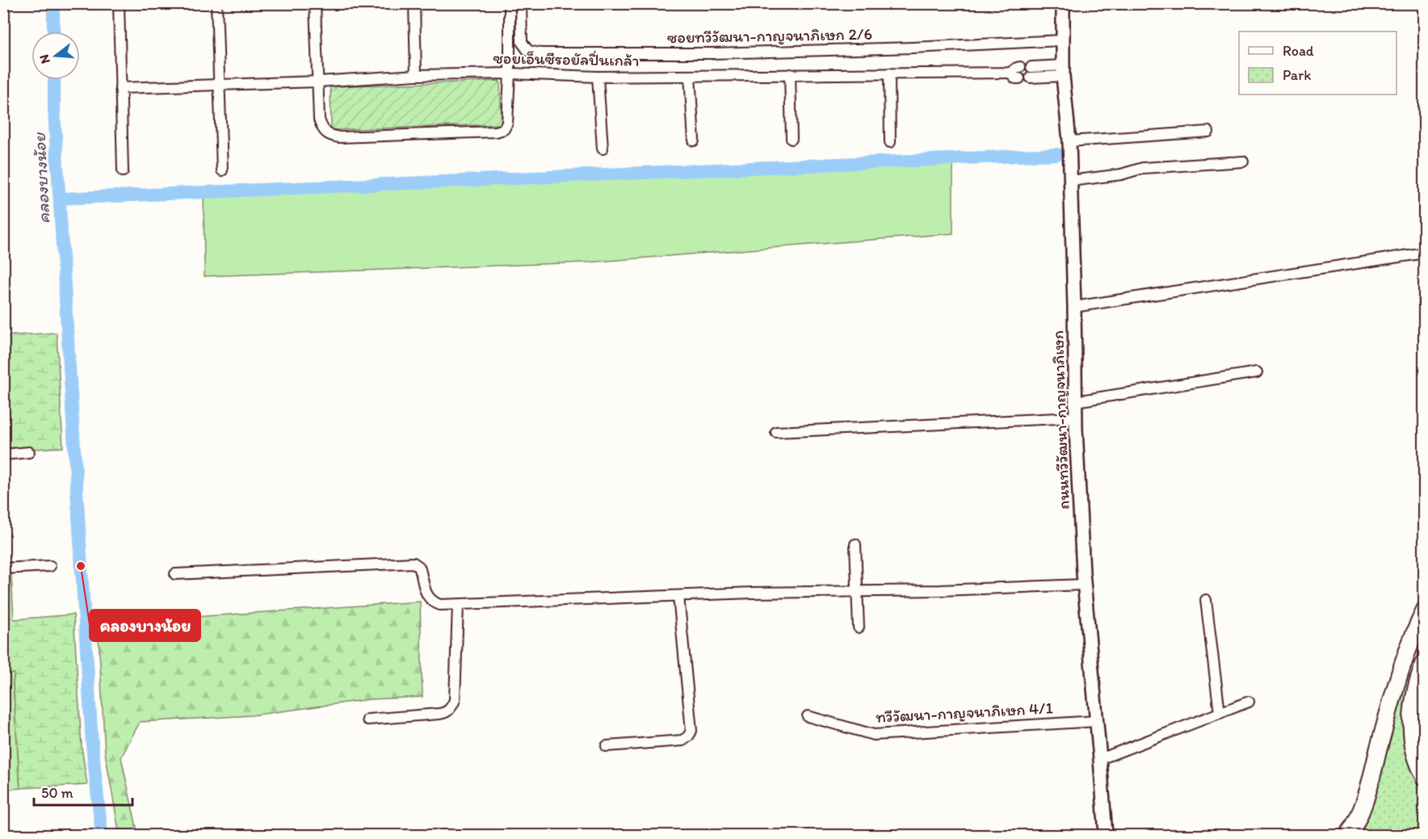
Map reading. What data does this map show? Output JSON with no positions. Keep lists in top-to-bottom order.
{
  "streets": {
    "street": [
      "ซอยทวีวัฒนา-กาญจนาภิเษก 2/6",
      "ซอยเอ็นซีรอยัลปิ่นเกล้า",
      "ถนนทวีวัฒนา-กาญจนาภิเษก",
      "ทวีวัฒนา-กาญจนาภิเษก 4/1"
    ]
  },
  "crossings": [
    ["ซอยทวีวัฒนา-กาญจนาภิเษก 2/6", "ถนนทวีวัฒนา-กาญจนาภิเษก"],
    ["ถนนทวีวัฒนา-กาญจนาภิเษก", "ทวีวัฒนา-กาญจนาภิเษก 4/1"]
  ],
  "water": ["คลองบางน้อย"],
  "places": ["คลองบางน้อย"],
  "legend": ["Road", "Park"],
  "scale_bar": "50 m",
  "north": "left"
}
